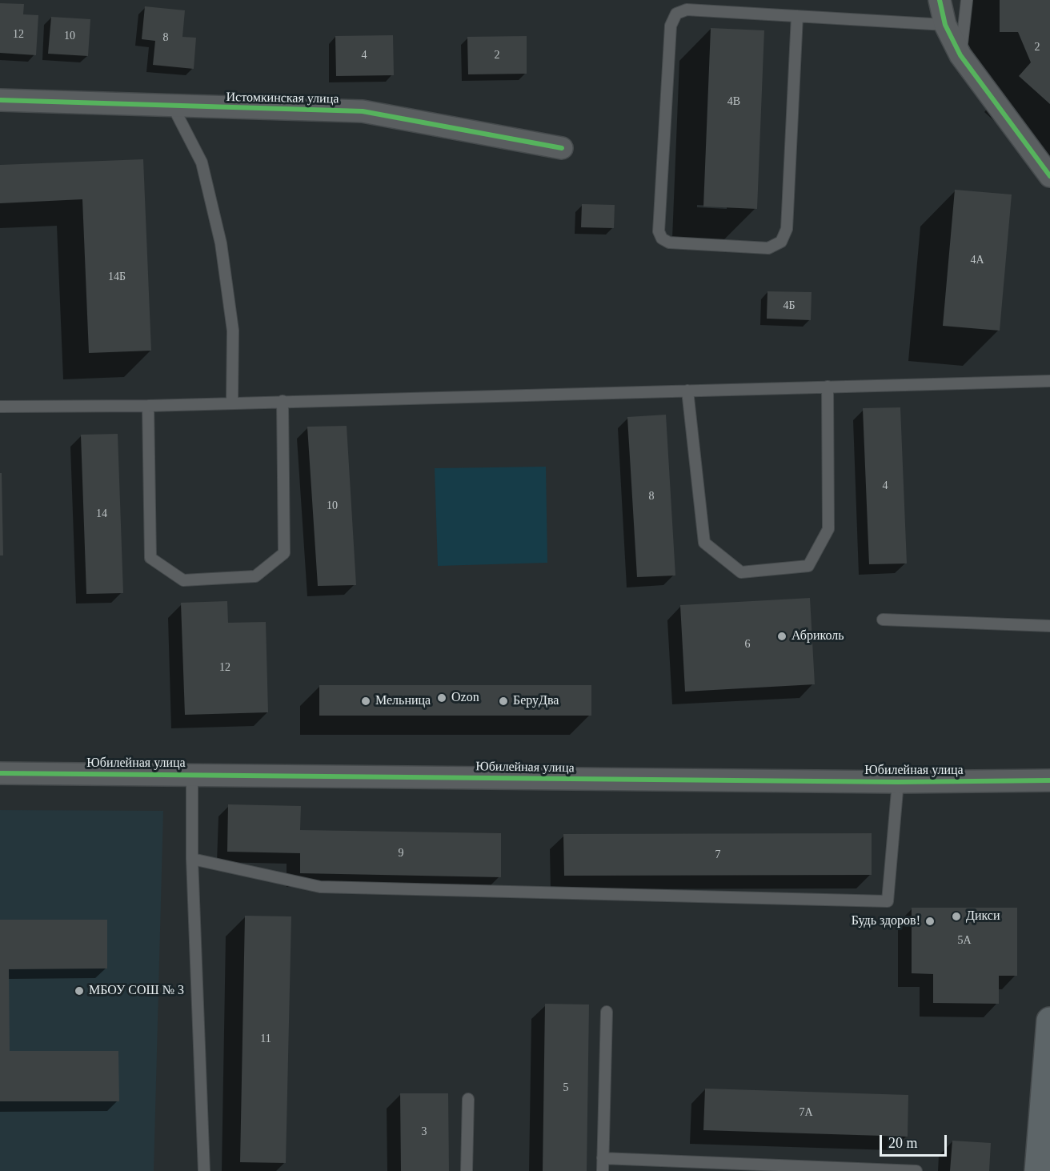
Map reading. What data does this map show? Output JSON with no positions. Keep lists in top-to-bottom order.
{
  "streets": {
    "street": ["Истомкинская улица", "Юбилейная улица"]
  },
  "places": [
    "Абриколь",
    "Ozon",
    "Мельница",
    "БеруДва",
    "Дикси",
    "Будь здоров!",
    "МБОУ СОШ № 3"
  ],
  "house_numbers": [
    "12",
    "10",
    "8",
    "2",
    "4",
    "2",
    "4В",
    "4А",
    "14Б",
    "4Б",
    "4",
    "8",
    "10",
    "14",
    "6",
    "12",
    "9",
    "7",
    "5А",
    "11",
    "5",
    "7А",
    "3"
  ],
  "scale_bar": "20 m"
}
